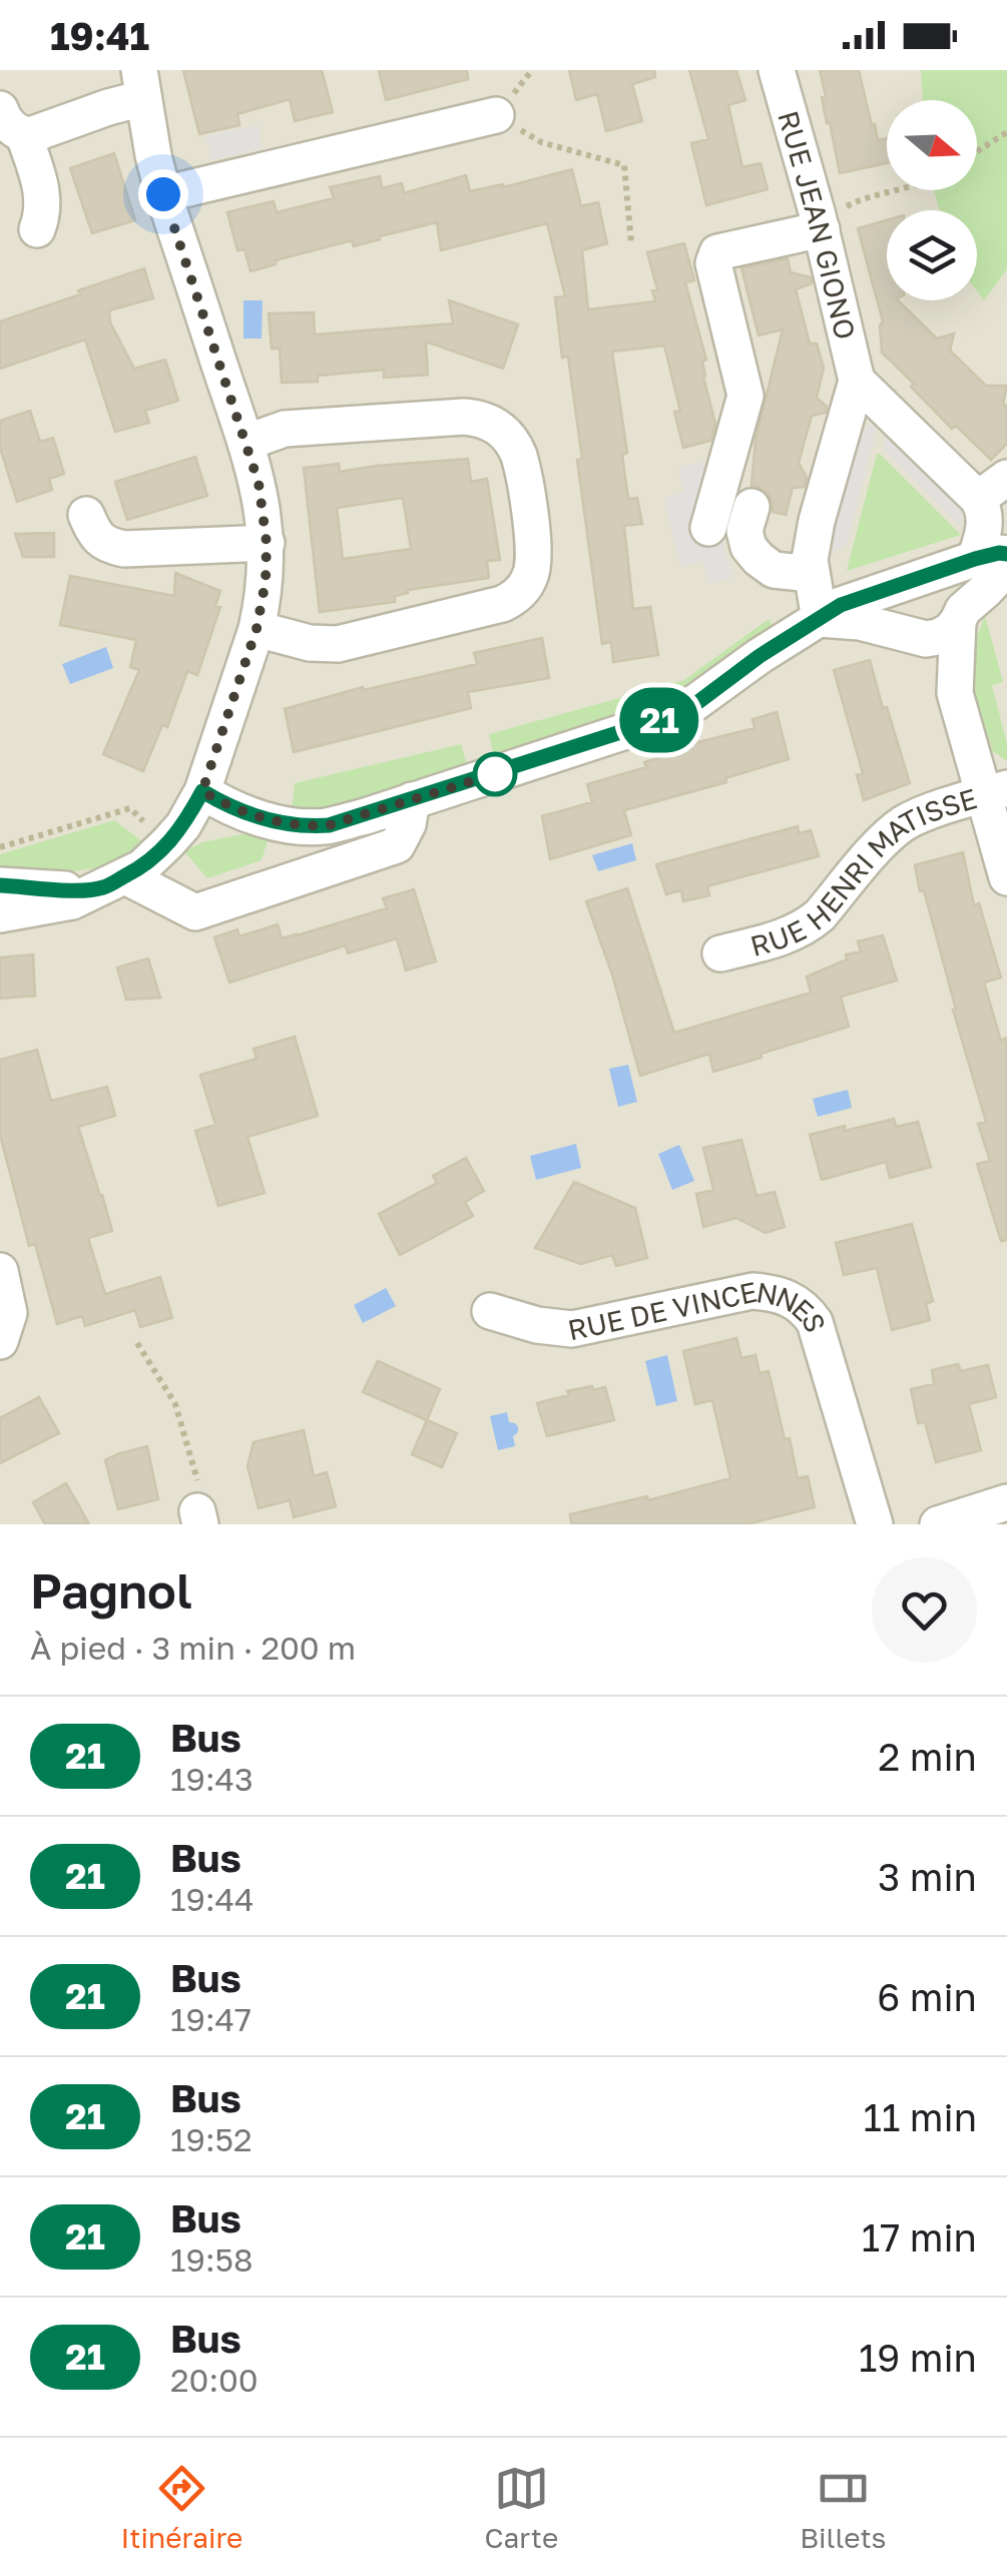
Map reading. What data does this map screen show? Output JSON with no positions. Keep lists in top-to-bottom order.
{
  "streets": {
    "street": ["RUE JEAN GIONO", "RUE HENRI MATISSE", "RUE DE VINCENNES"]
  },
  "lines": ["bus line 21"],
  "north": "right",
  "page": {
    "status": "19:41",
    "on_map": "21",
    "heading": ["Pagnol", "À pied · 3 min · 200 m"],
    "list": [
      {
        "mark": "21",
        "name": "Bus",
        "note": "19:43",
        "value": "2 min"
      },
      {
        "mark": "21",
        "name": "Bus",
        "note": "19:44",
        "value": "3 min"
      },
      {
        "mark": "21",
        "name": "Bus",
        "note": "19:47",
        "value": "6 min"
      },
      {
        "mark": "21",
        "name": "Bus",
        "note": "19:52",
        "value": "11 min"
      },
      {
        "mark": "21",
        "name": "Bus",
        "note": "19:58",
        "value": "17 min"
      },
      {
        "mark": "21",
        "name": "Bus",
        "note": "20:00",
        "value": "19 min"
      }
    ],
    "tabs": ["Itinéraire", "Carte", "Billets"]
  }
}
